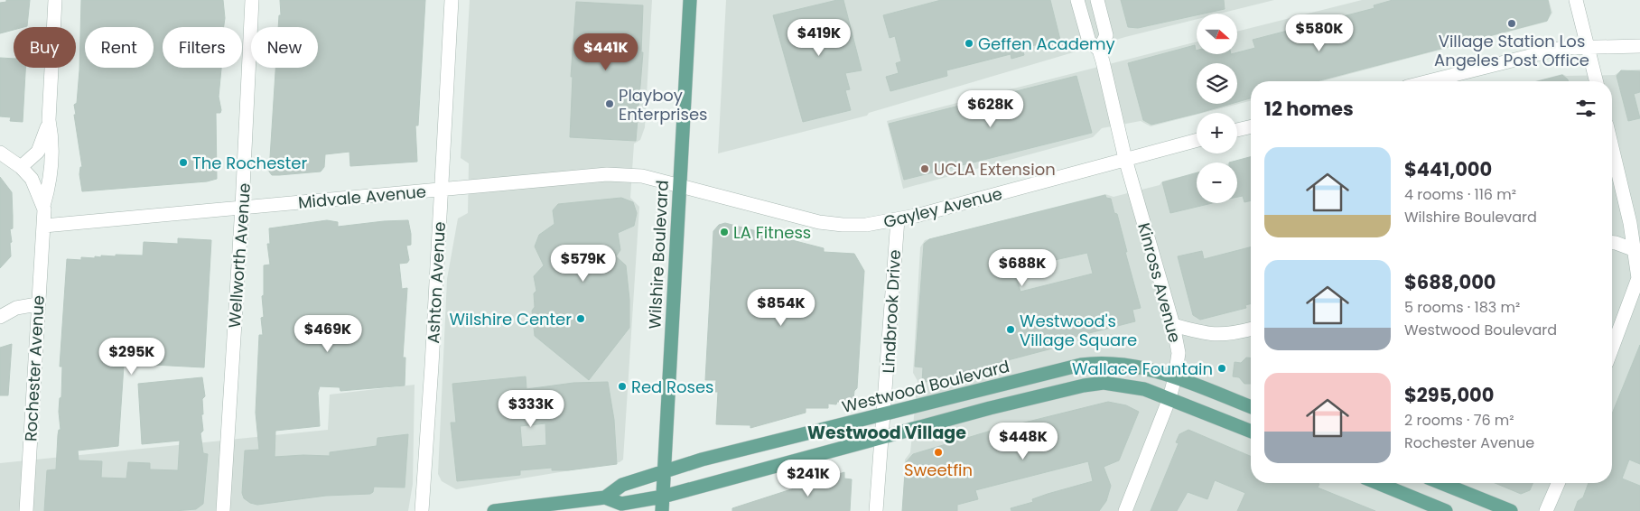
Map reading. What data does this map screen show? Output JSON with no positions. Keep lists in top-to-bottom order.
{
  "streets": {
    "main road": ["Wilshire Boulevard", "Westwood Boulevard"],
    "street": [
      "Midvale Avenue",
      "Gayley Avenue",
      "Wellworth Avenue",
      "Ashton Avenue",
      "Kinross Avenue",
      "Lindbrook Drive",
      "Rochester Avenue"
    ]
  },
  "crossings": [
    ["Midvale Avenue", "Gayley Avenue"],
    ["Midvale Avenue", "Wilshire Boulevard"],
    ["Midvale Avenue", "Wellworth Avenue"],
    ["Midvale Avenue", "Ashton Avenue"],
    ["Midvale Avenue", "Rochester Avenue"],
    ["Gayley Avenue", "Wilshire Boulevard"],
    ["Gayley Avenue", "Kinross Avenue"],
    ["Gayley Avenue", "Lindbrook Drive"],
    ["Wilshire Boulevard", "Westwood Boulevard"],
    ["Kinross Avenue", "Westwood Boulevard"],
    ["Lindbrook Drive", "Westwood Boulevard"]
  ],
  "districts": ["Westwood Village"],
  "places": [
    "Village Station Los Angeles Post Office",
    "Geffen Academy",
    "Playboy Enterprises",
    "The Rochester",
    "UCLA Extension",
    "LA Fitness",
    "Wilshire Center",
    "Westwood's Village Square",
    "Wallace Fountain",
    "Red Roses",
    "Sweetfin"
  ],
  "north": "right",
  "page": {
    "map_buttons": ["+", "−"],
    "price": [
      "$580K",
      "$419K",
      "$441K",
      "$628K",
      "$579K",
      "$688K",
      "$854K",
      "$469K",
      "$295K",
      "$333K",
      "$448K",
      "$241K"
    ],
    "chip": [
      "Buy",
      "Rent",
      "Filters",
      "New"
    ],
    "heading": "12 homes",
    "list": [
      {
        "name": "$441,000",
        "note": "4 rooms · 116 m² · Wilshire Boulevard"
      },
      {
        "name": "$688,000",
        "note": "5 rooms · 183 m² · Westwood Boulevard"
      },
      {
        "name": "$295,000",
        "note": "2 rooms · 76 m² · Rochester Avenue"
      }
    ]
  }
}
